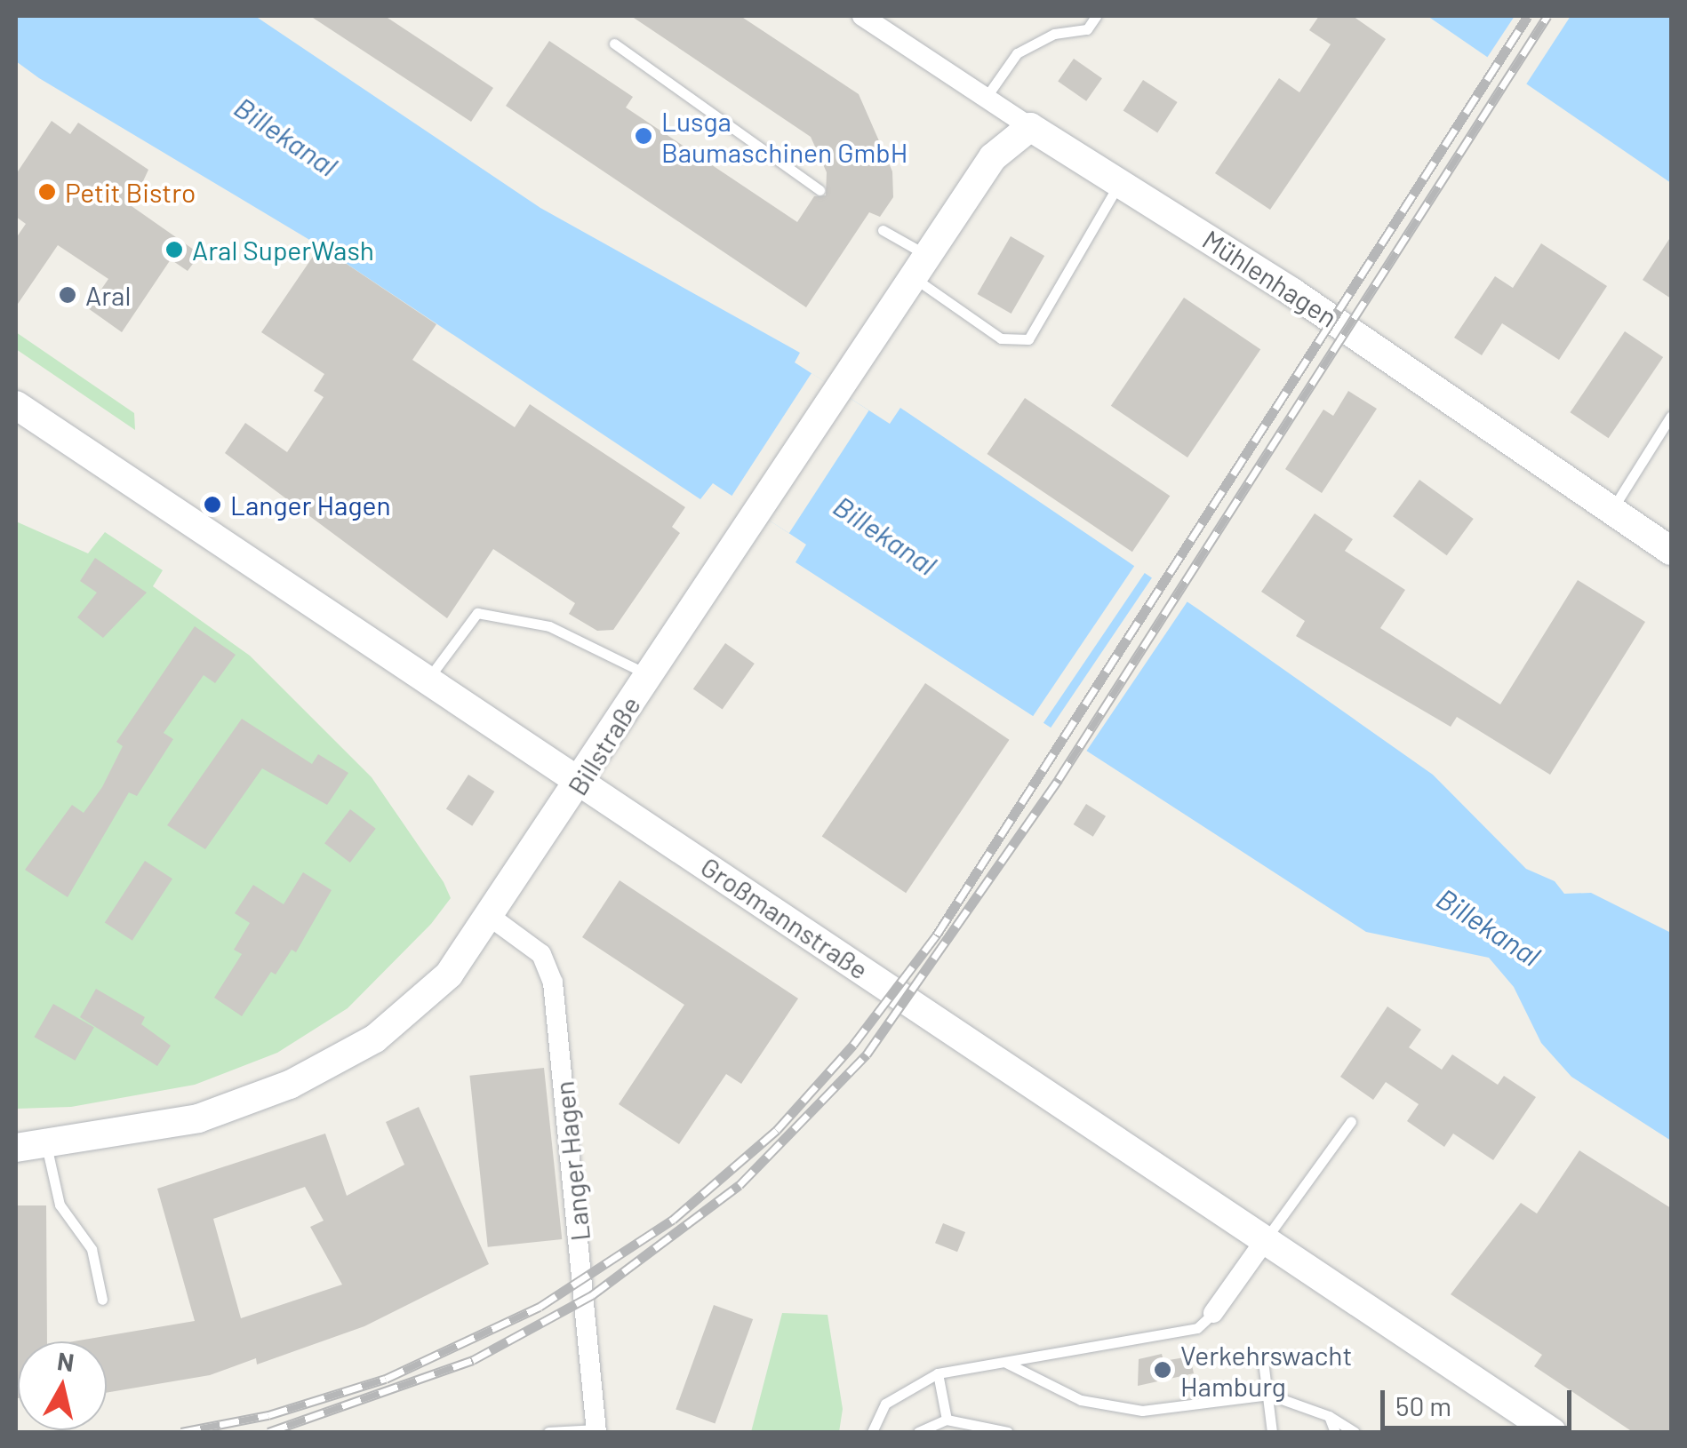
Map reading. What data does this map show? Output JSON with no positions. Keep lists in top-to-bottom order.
{
  "streets": {
    "street": [
      "Mühlenhagen",
      "Billstraße",
      "Großmannstraße",
      "Langer Hagen"
    ]
  },
  "crossings": [
    ["Mühlenhagen", "Billstraße"],
    ["Billstraße", "Großmannstraße"],
    ["Billstraße", "Langer Hagen"]
  ],
  "water": ["Billekanal"],
  "places": [
    "Lusga Baumaschinen GmbH",
    "Petit Bistro",
    "Aral SuperWash",
    "Aral",
    "Langer Hagen",
    "Verkehrswacht Hamburg"
  ],
  "scale_bar": "50 m",
  "north": "top"
}
